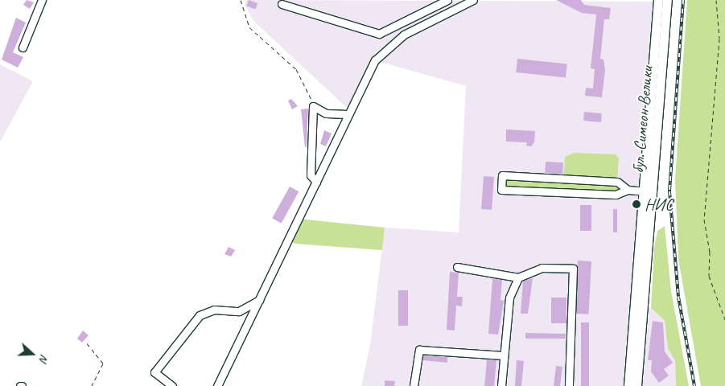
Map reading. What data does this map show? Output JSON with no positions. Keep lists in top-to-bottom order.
{
  "streets": {
    "main road": ["бул. Симеон Велики"]
  },
  "places": ["НИС"],
  "north": "right"
}
